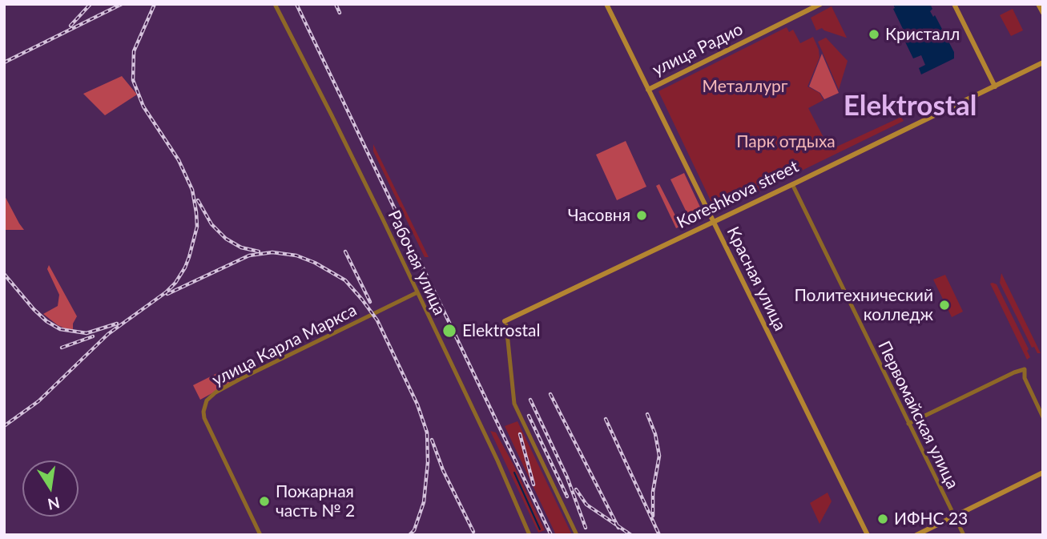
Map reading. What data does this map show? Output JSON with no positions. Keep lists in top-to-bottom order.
{
  "streets": {
    "main road": ["улица Радио", "Koreshkova street", "Красная улица"],
    "street": ["Рабочая улица", "улица Карла Маркса", "Первомайская улица"]
  },
  "crossings": [
    ["улица Радио", "Красная улица"],
    ["Koreshkova street", "Красная улица"],
    ["Koreshkova street", "Первомайская улица"],
    ["Рабочая улица", "улица Карла Маркса"]
  ],
  "districts": ["Elektrostal"],
  "parks": ["Металлург", "Парк отдыха"],
  "places": [
    "Кристалл",
    "Часовня",
    "Политехнический колледж",
    "Elektrostal",
    "Пожарная часть № 2",
    "ИФНС 23"
  ],
  "north": "bottom"
}
